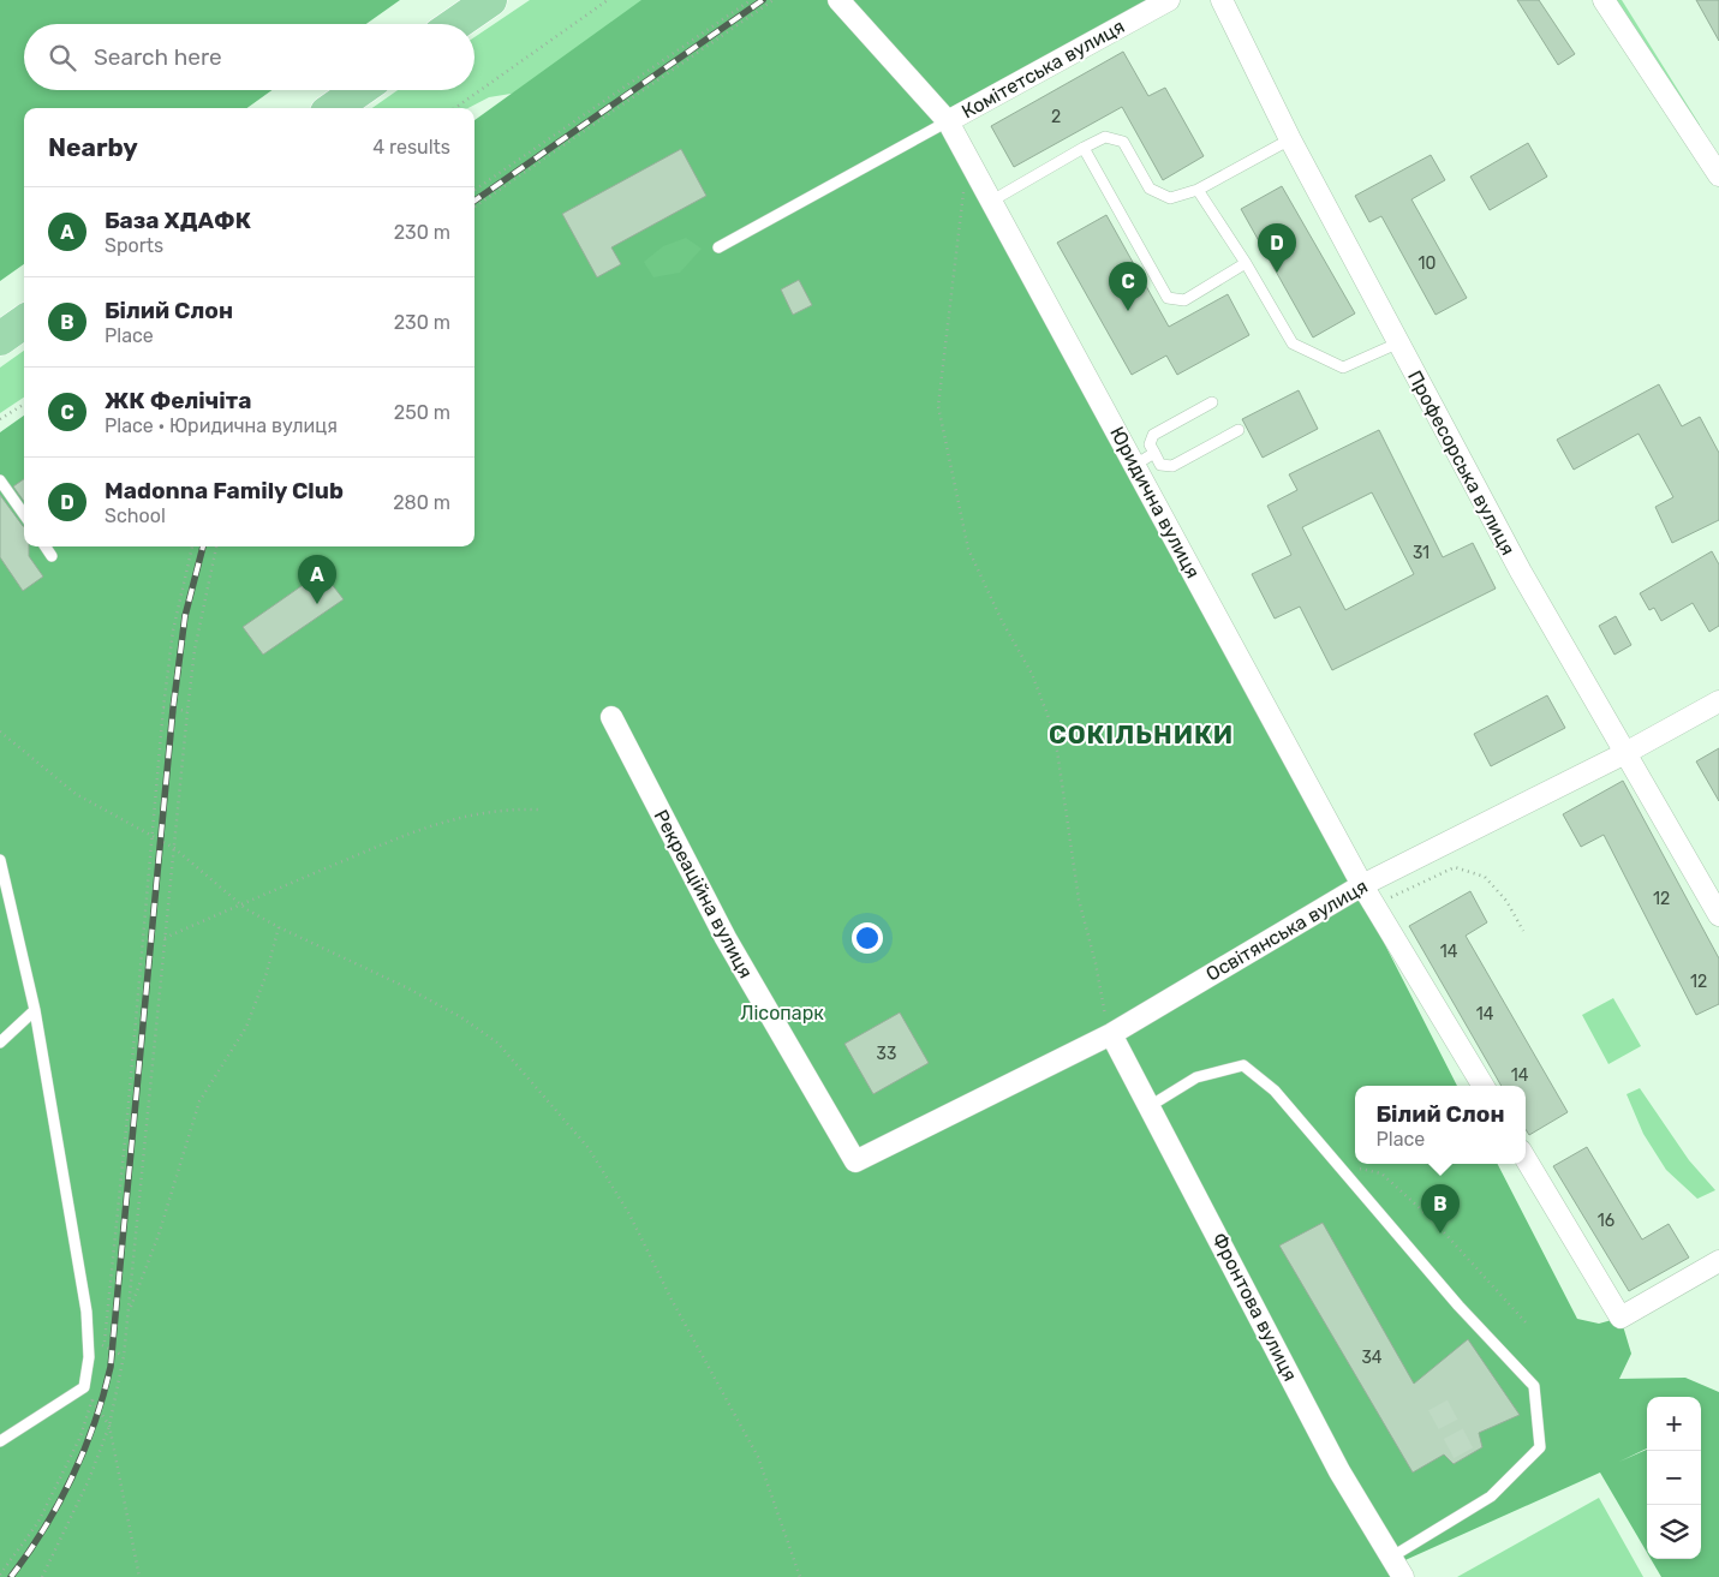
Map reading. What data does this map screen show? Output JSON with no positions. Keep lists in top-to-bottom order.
{
  "streets": {
    "street": [
      "Комітетська вулиця",
      "Професорська вулиця",
      "Юридична вулиця",
      "Рекреаційна вулиця",
      "Освітянська вулиця",
      "Фронтова вулиця"
    ]
  },
  "crossings": [
    ["Комітетська вулиця", "Юридична вулиця"],
    ["Професорська вулиця", "Освітянська вулиця"],
    ["Юридична вулиця", "Освітянська вулиця"],
    ["Рекреаційна вулиця", "Освітянська вулиця"],
    ["Освітянська вулиця", "Фронтова вулиця"]
  ],
  "districts": ["СОКІЛЬНИКИ"],
  "parks": ["Лісопарк"],
  "house_numbers": [
    "2",
    "10",
    "31",
    "12",
    "14",
    "12",
    "14",
    "33",
    "14",
    "16",
    "34"
  ],
  "page": {
    "search": "Search here",
    "heading": ["Nearby", "4 results"],
    "list": [
      {
        "mark": "A",
        "name": "База ХДАФК",
        "note": "Sports",
        "value": "230 m"
      },
      {
        "mark": "B",
        "name": "Білий Слон",
        "note": "Place",
        "value": "230 m"
      },
      {
        "mark": "C",
        "name": "ЖК Фелічіта",
        "note": "Place · Юридична вулиця",
        "value": "250 m"
      },
      {
        "mark": "D",
        "name": "Madonna Family Club",
        "note": "School",
        "value": "280 m"
      }
    ],
    "pins": [
      "D",
      "C",
      "A",
      "B"
    ],
    "popup": ["Білий Слон", "Place"],
    "map_buttons": ["+", "−"]
  }
}
